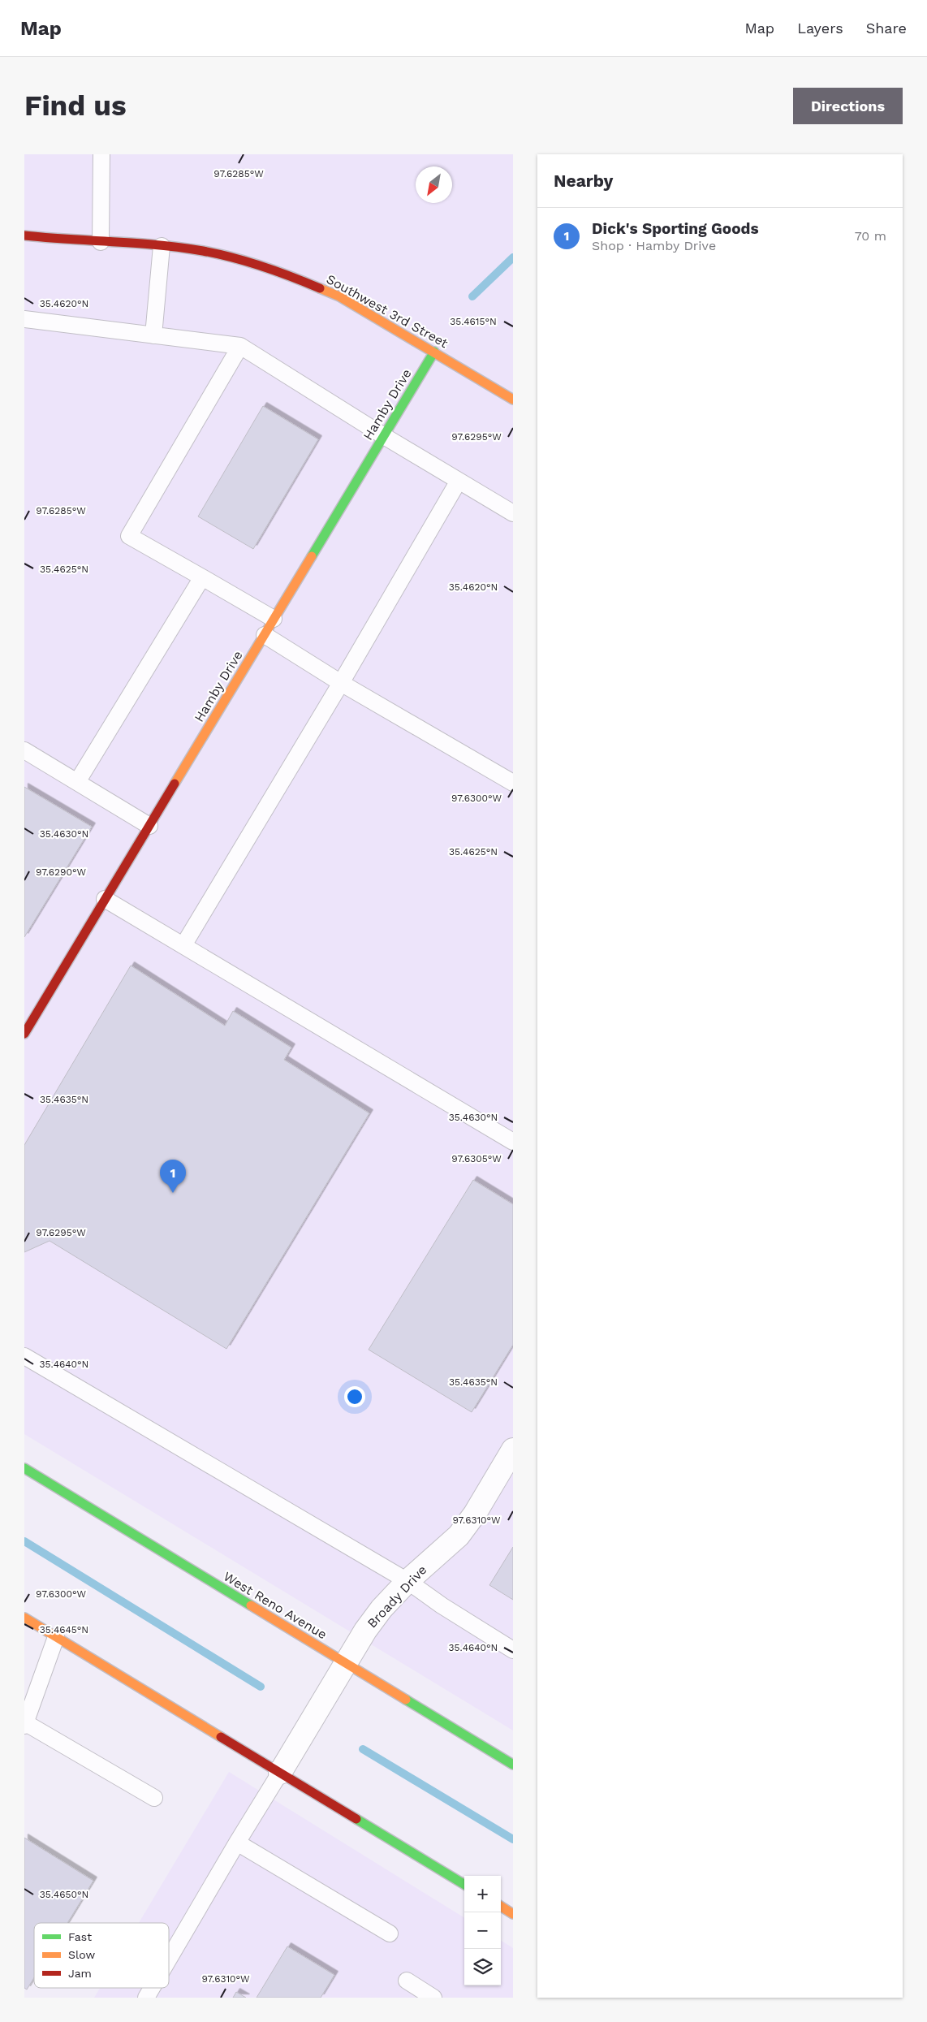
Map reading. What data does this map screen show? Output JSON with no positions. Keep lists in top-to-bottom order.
{
  "streets": {
    "main road": ["Southwest 3rd Street", "Hamby Drive", "West Reno Avenue"],
    "street": ["Broady Drive"]
  },
  "crossings": [
    ["Southwest 3rd Street", "Hamby Drive"],
    ["Broady Drive", "West Reno Avenue"]
  ],
  "legend": ["Fast", "Slow", "Jam"],
  "north": "bottom left",
  "page": {
    "header": "Map",
    "nav": ["Map", "Layers", "Share"],
    "buttons": "Directions",
    "title": "Find us",
    "heading": "Nearby",
    "list": [
      {
        "mark": "1",
        "name": "Dick's Sporting Goods",
        "note": "Shop · Hamby Drive",
        "value": "70 m"
      }
    ],
    "pins": "1",
    "map_buttons": ["+", "−"]
  },
  "coordinates": [
    "97.6285°W",
    "35.4620°N",
    "35.4615°N",
    "97.6295°W",
    "35.4625°N",
    "97.6300°W",
    "35.4630°N",
    "97.6290°W",
    "35.4635°N",
    "97.6305°W",
    "35.4640°N",
    "97.6310°W",
    "35.4645°N",
    "35.4650°N"
  ]
}
